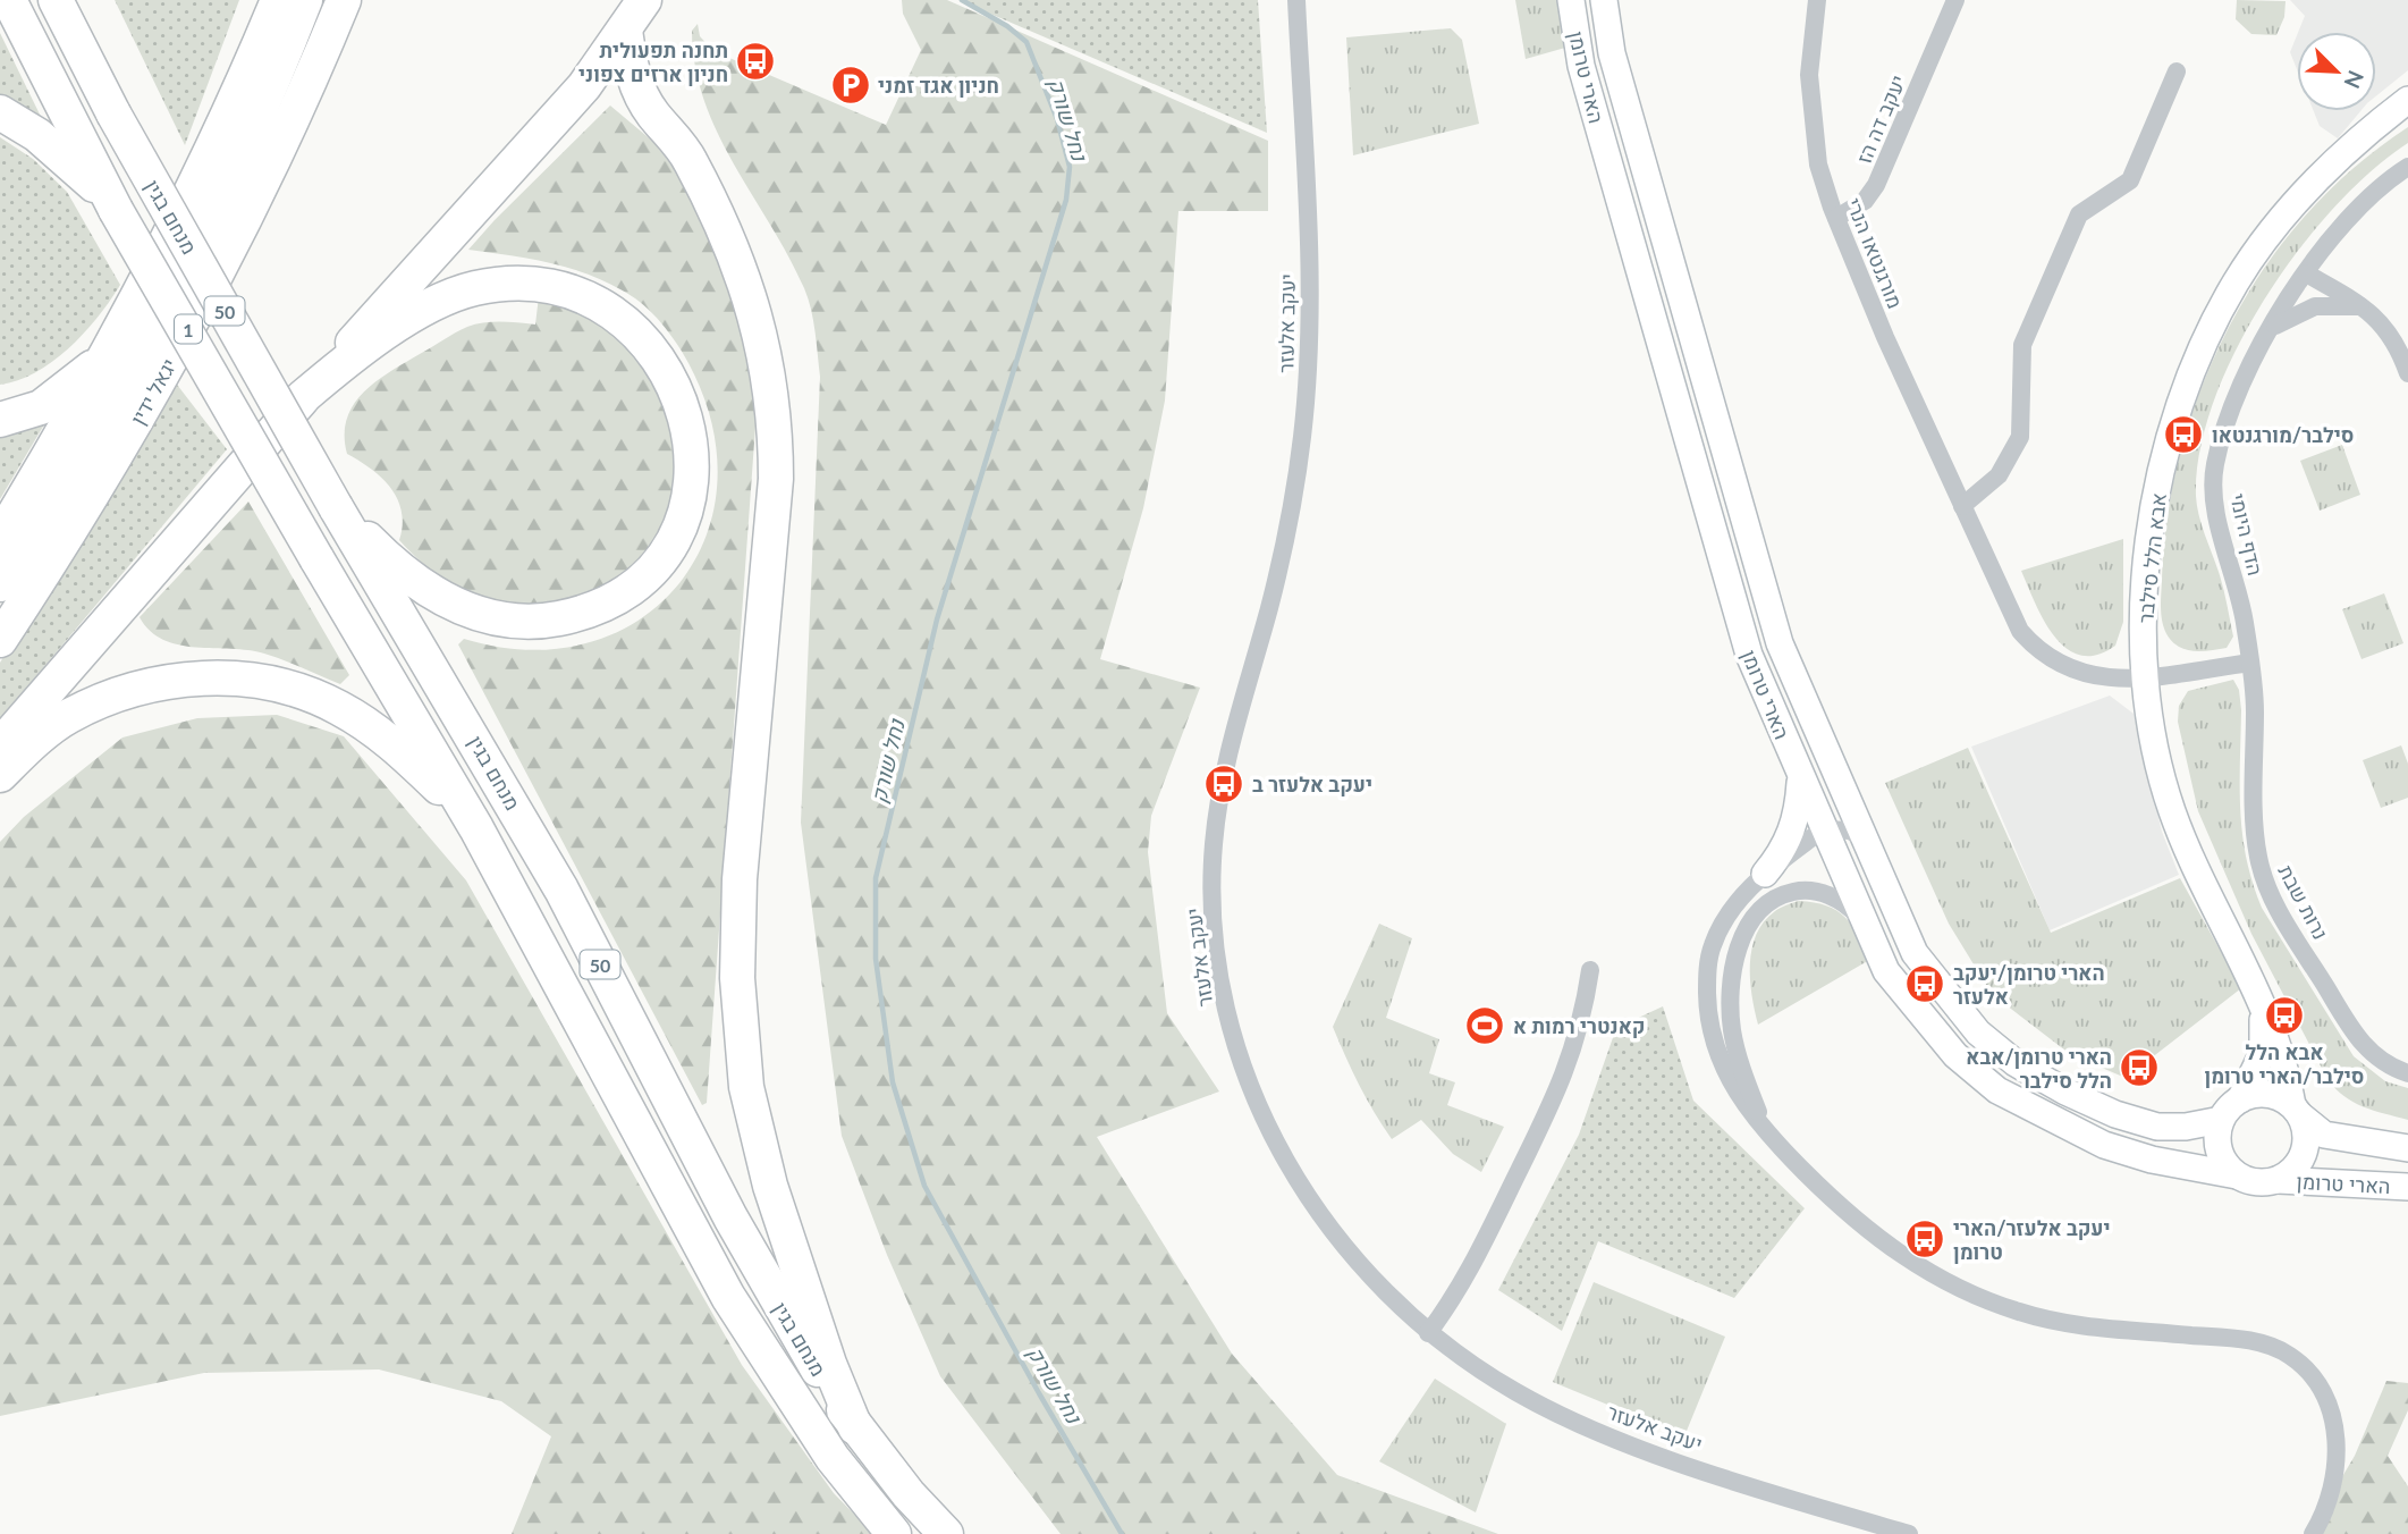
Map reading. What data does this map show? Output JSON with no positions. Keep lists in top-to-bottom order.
{
  "streets": {
    "highway": [
      "מנחם בגין",
      "50",
      "1",
      "יגאל ידין"
    ],
    "street": [
      "הארי טרומן",
      "יעקב דה הז",
      "מורגנטאו הנרי",
      "יעקב אלעזר",
      "הדף היומי",
      "אבא הלל סילבר",
      "נרות שבת"
    ]
  },
  "crossings": [
    ["הארי טרומן", "אבא הלל סילבר"],
    ["יעקב דה הז", "מורגנטאו הנרי"],
    ["מורגנטאו הנרי", "הדף היומי"],
    ["מורגנטאו הנרי", "אבא הלל סילבר"],
    ["מורגנטאו הנרי", "נרות שבת"],
    ["הדף היומי", "נרות שבת"]
  ],
  "water": ["נחל שורק"],
  "places": {
    "bus stop": [
      "תחנה תפעולית חניון ארזים צפוני",
      "סילבר/מורגנטאו",
      "יעקב אלעזר ב",
      "הארי טרומן/יעקב אלעזר",
      "אבא הלל סילבר/הארי טרומן",
      "הארי טרומן/אבא הלל סילבר",
      "יעקב אלעזר/הארי טרומן"
    ],
    "parking": ["חניון אגד זמני"],
    "sports": ["קאנטרי רמות א"]
  },
  "north": "bottom right"
}
